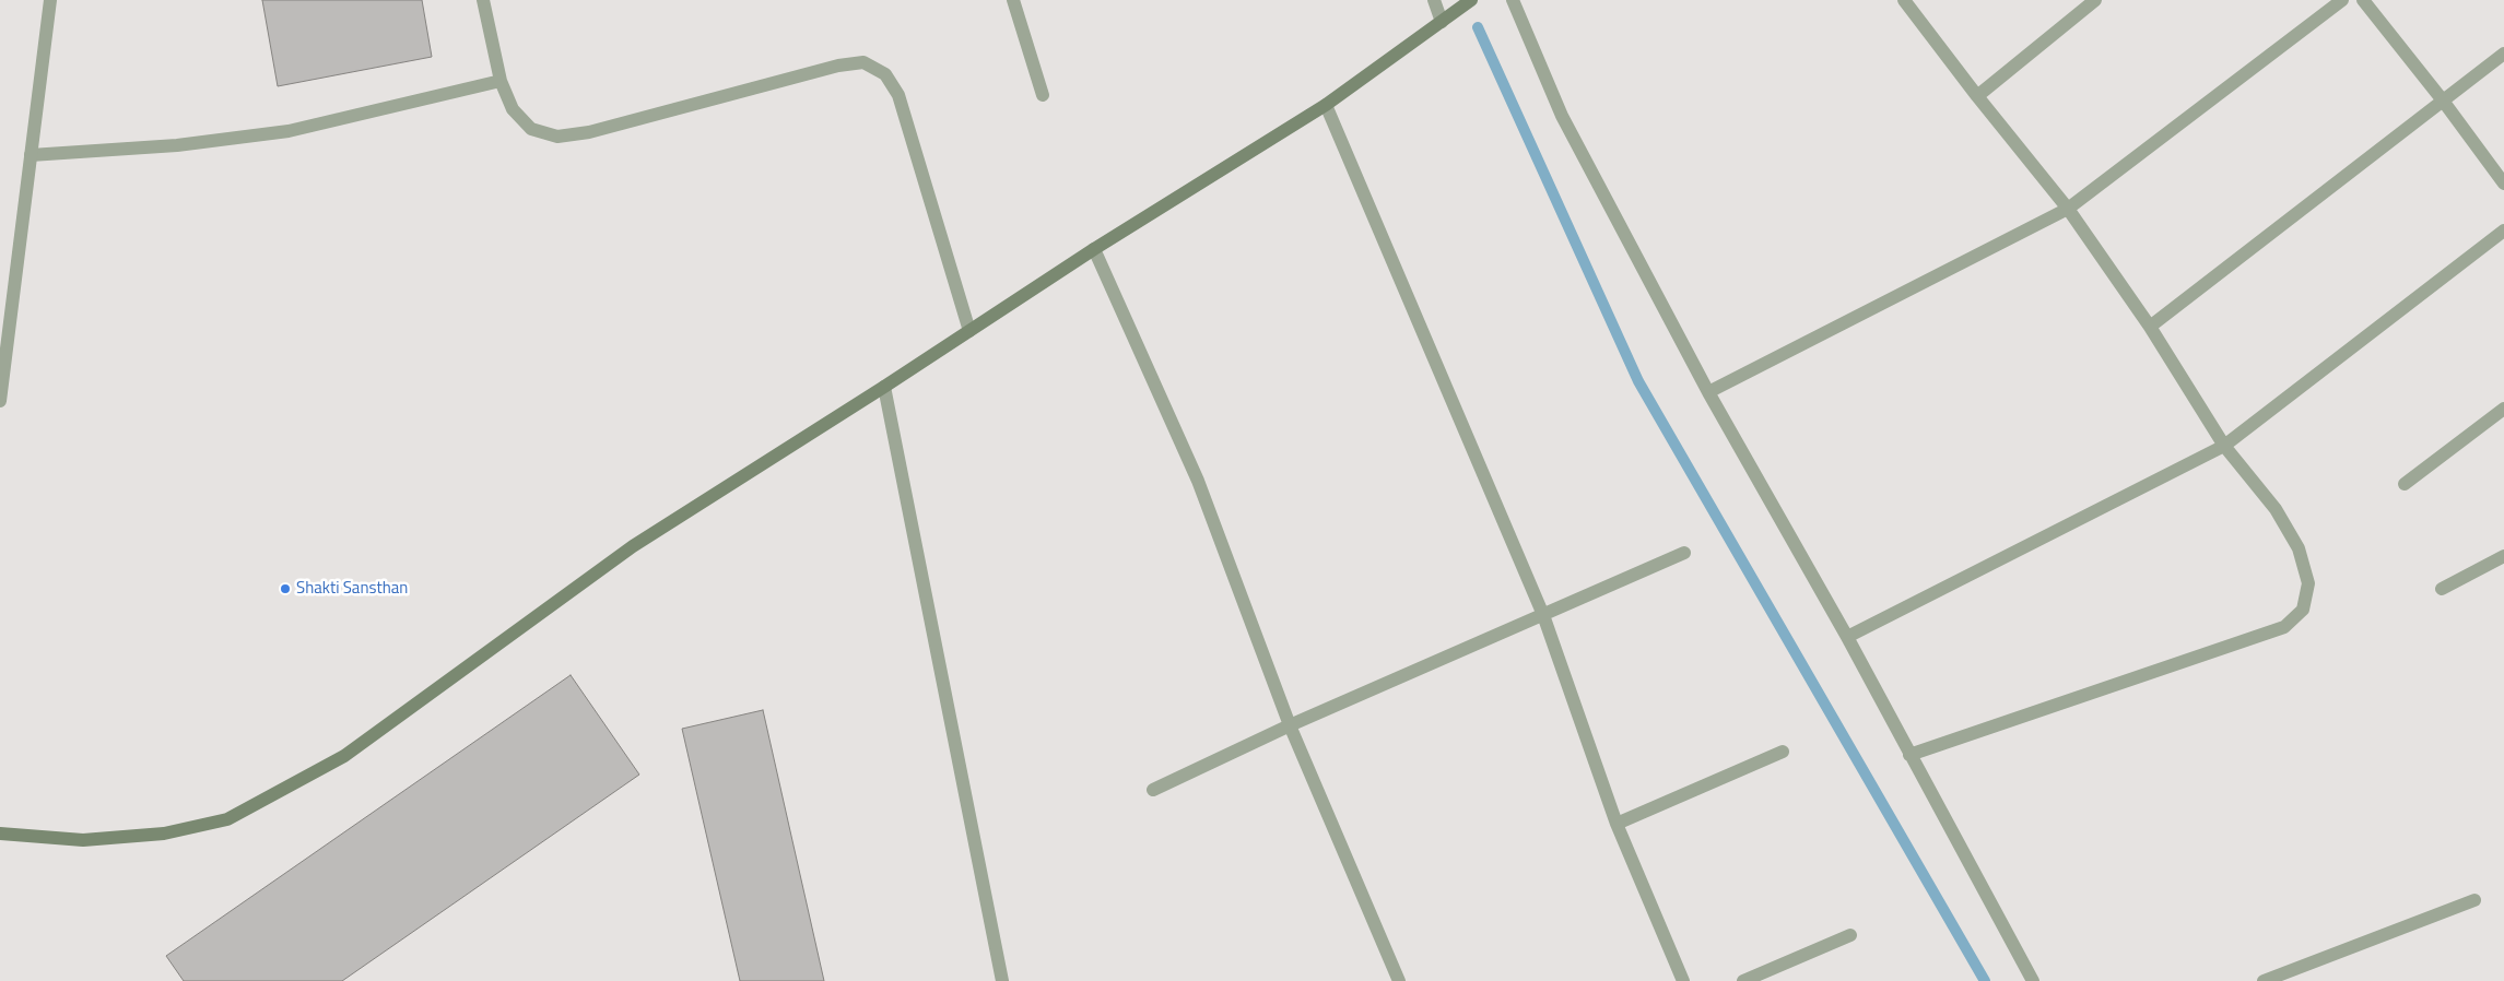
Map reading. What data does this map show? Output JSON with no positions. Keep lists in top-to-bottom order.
{
  "places": ["Shakti Sansthan"]
}
